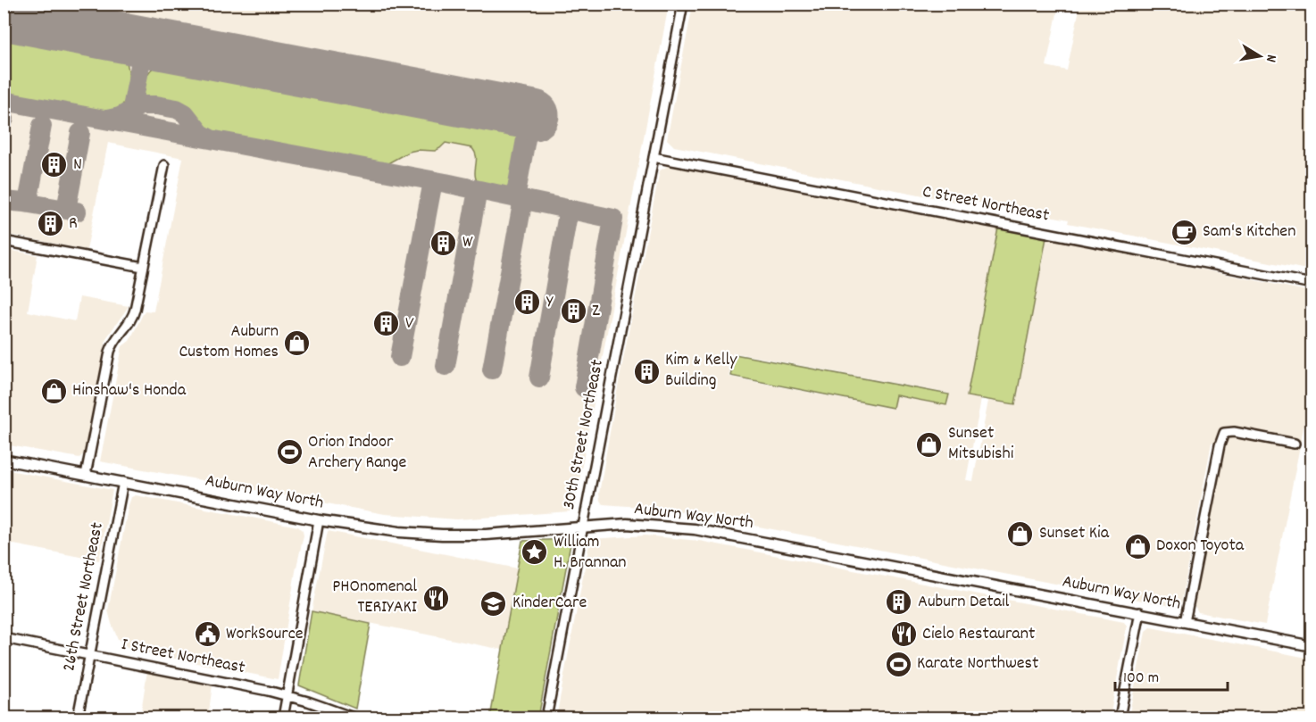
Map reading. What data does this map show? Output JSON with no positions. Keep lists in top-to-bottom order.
{
  "streets": {
    "main road": ["Auburn Way North"],
    "street": [
      "C Street Northeast",
      "30th Street Northeast",
      "26th Street Northeast",
      "I Street Northeast"
    ]
  },
  "crossings": [
    ["C Street Northeast", "30th Street Northeast"],
    ["30th Street Northeast", "Auburn Way North"],
    ["Auburn Way North", "26th Street Northeast"],
    ["26th Street Northeast", "I Street Northeast"]
  ],
  "places": {
    "building": [
      "N",
      "R",
      "W",
      "Y",
      "Z",
      "V",
      "Kim & Kelly Building",
      "Auburn Detail"
    ],
    "cafe": ["Sam's Kitchen"],
    "shop": [
      "Auburn Custom Homes",
      "Hinshaw's Honda",
      "Sunset Mitsubishi",
      "Sunset Kia",
      "Doxon Toyota"
    ],
    "sports": ["Orion Indoor Archery Range", "Karate Northwest"],
    "place": ["William H. Brannan"],
    "restaurant": ["PHOnomenal TERIYAKI", "Cielo Restaurant"],
    "school or university": ["KinderCare"],
    "public building": ["WorkSource"]
  },
  "scale_bar": "100 m",
  "north": "right"
}
